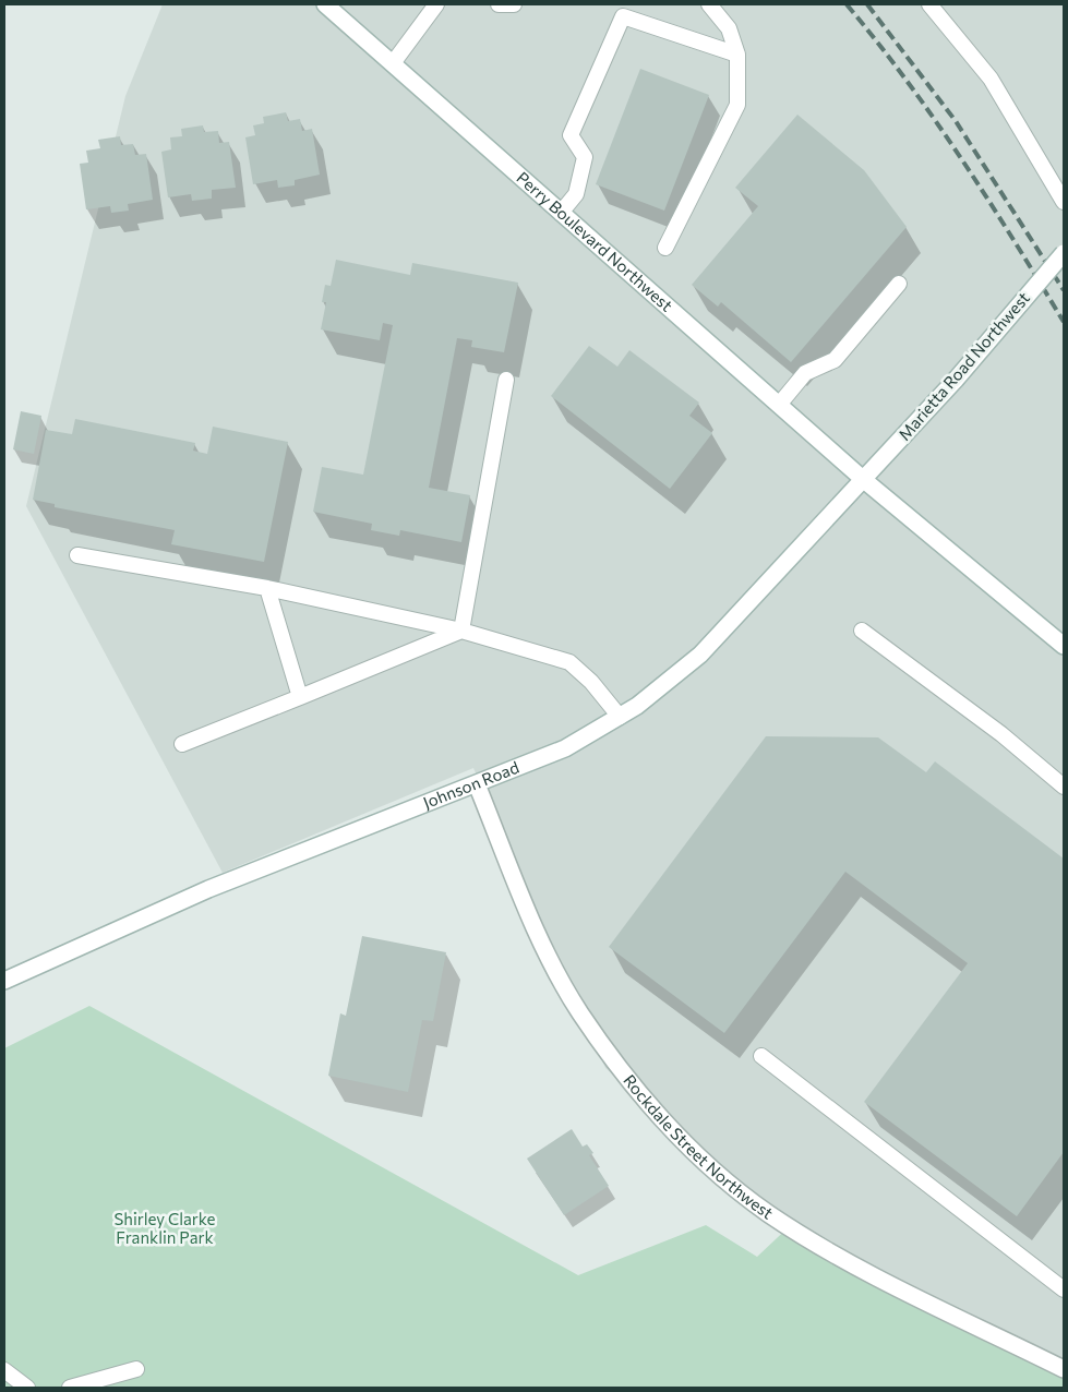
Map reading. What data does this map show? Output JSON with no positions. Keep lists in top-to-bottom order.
{
  "streets": {
    "street": [
      "Perry Boulevard Northwest",
      "Marietta Road Northwest",
      "Johnson Road",
      "Rockdale Street Northwest"
    ]
  },
  "crossings": [
    ["Perry Boulevard Northwest", "Marietta Road Northwest"],
    ["Perry Boulevard Northwest", "Johnson Road"],
    ["Marietta Road Northwest", "Johnson Road"],
    ["Johnson Road", "Rockdale Street Northwest"]
  ],
  "parks": ["Shirley Clarke Franklin Park"]
}
